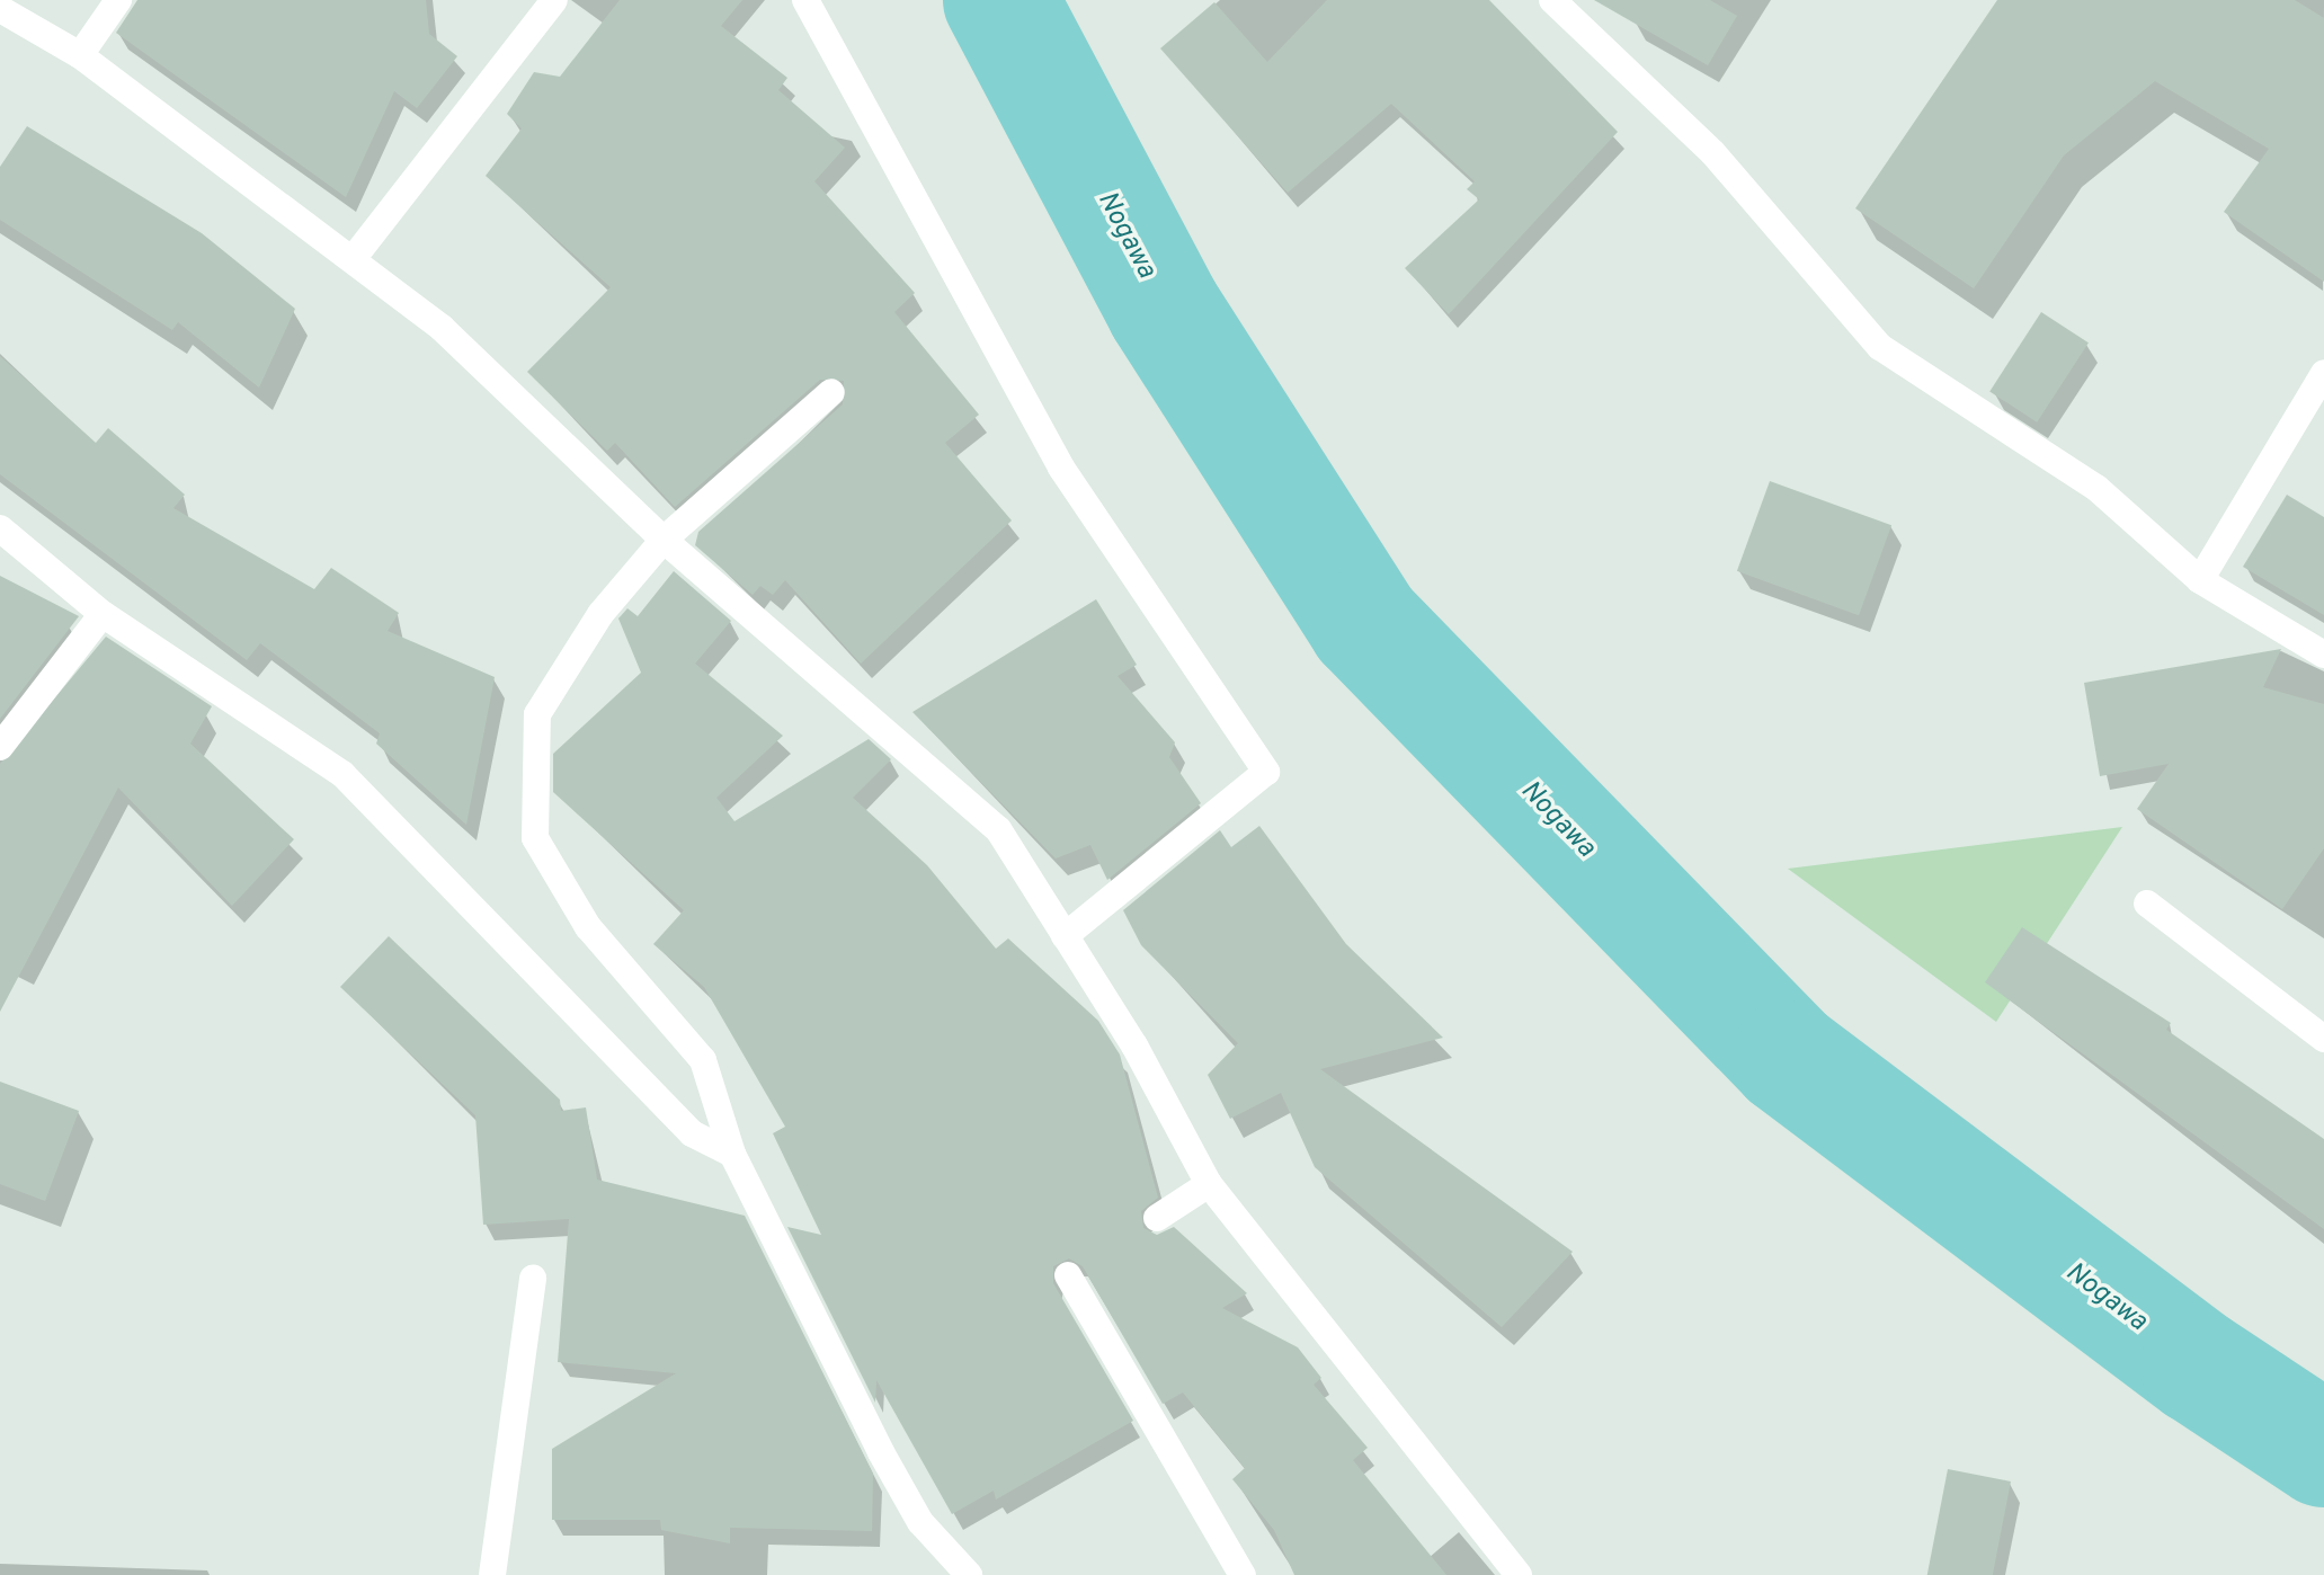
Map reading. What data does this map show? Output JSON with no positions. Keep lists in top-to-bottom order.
{
  "water": ["Nogawa"]
}
